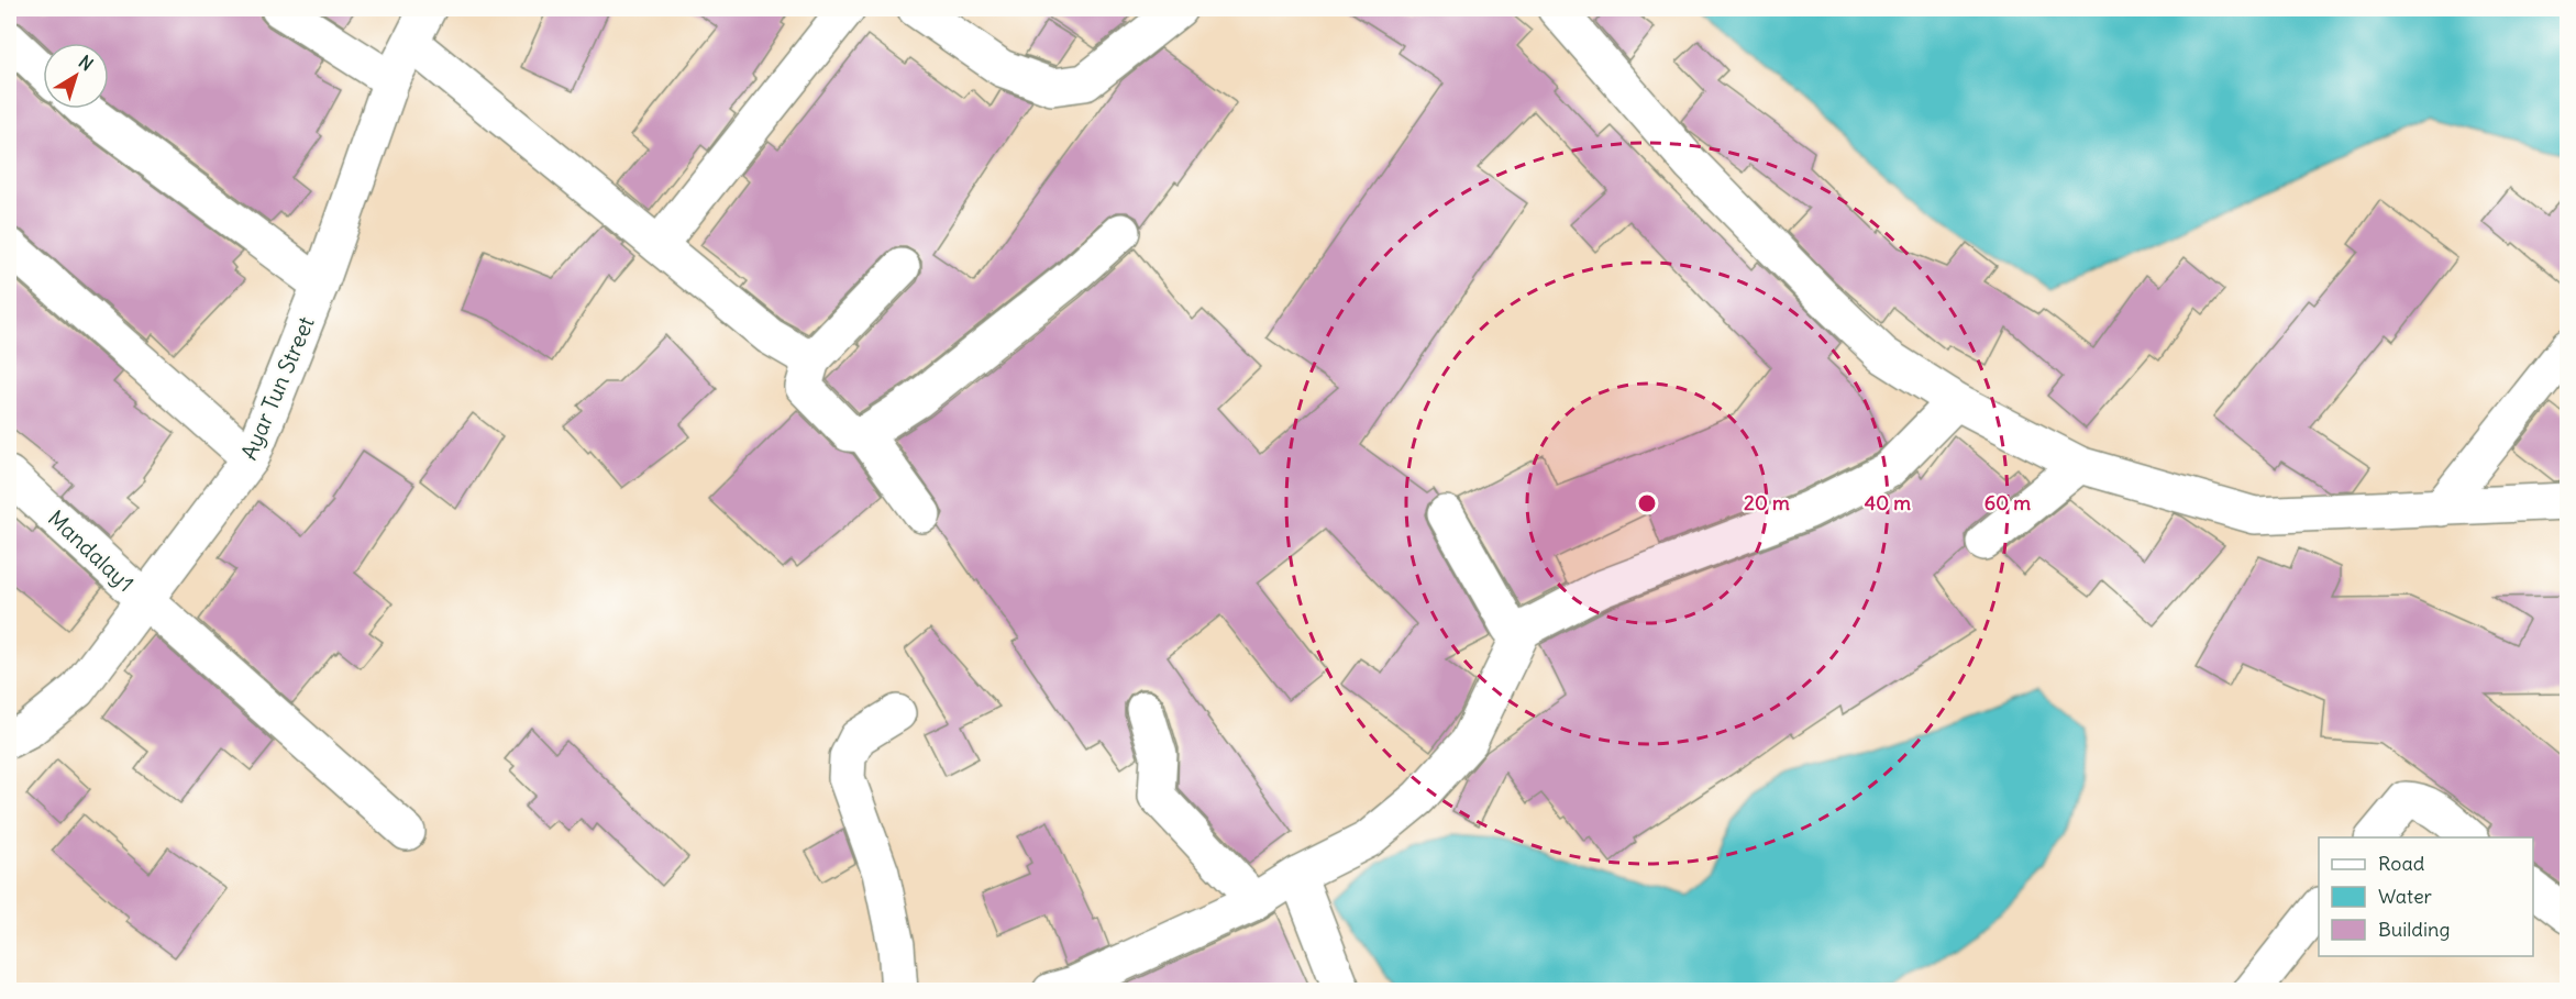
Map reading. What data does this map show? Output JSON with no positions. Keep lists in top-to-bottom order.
{
  "streets": {
    "street": ["Ayar Tun Street", "Mandalay1"]
  },
  "crossings": [
    ["Ayar Tun Street", "Mandalay1"]
  ],
  "legend": ["Road", "Water", "Building"],
  "north": "top right",
  "rings": ["20 m", "40 m", "60 m"]
}
